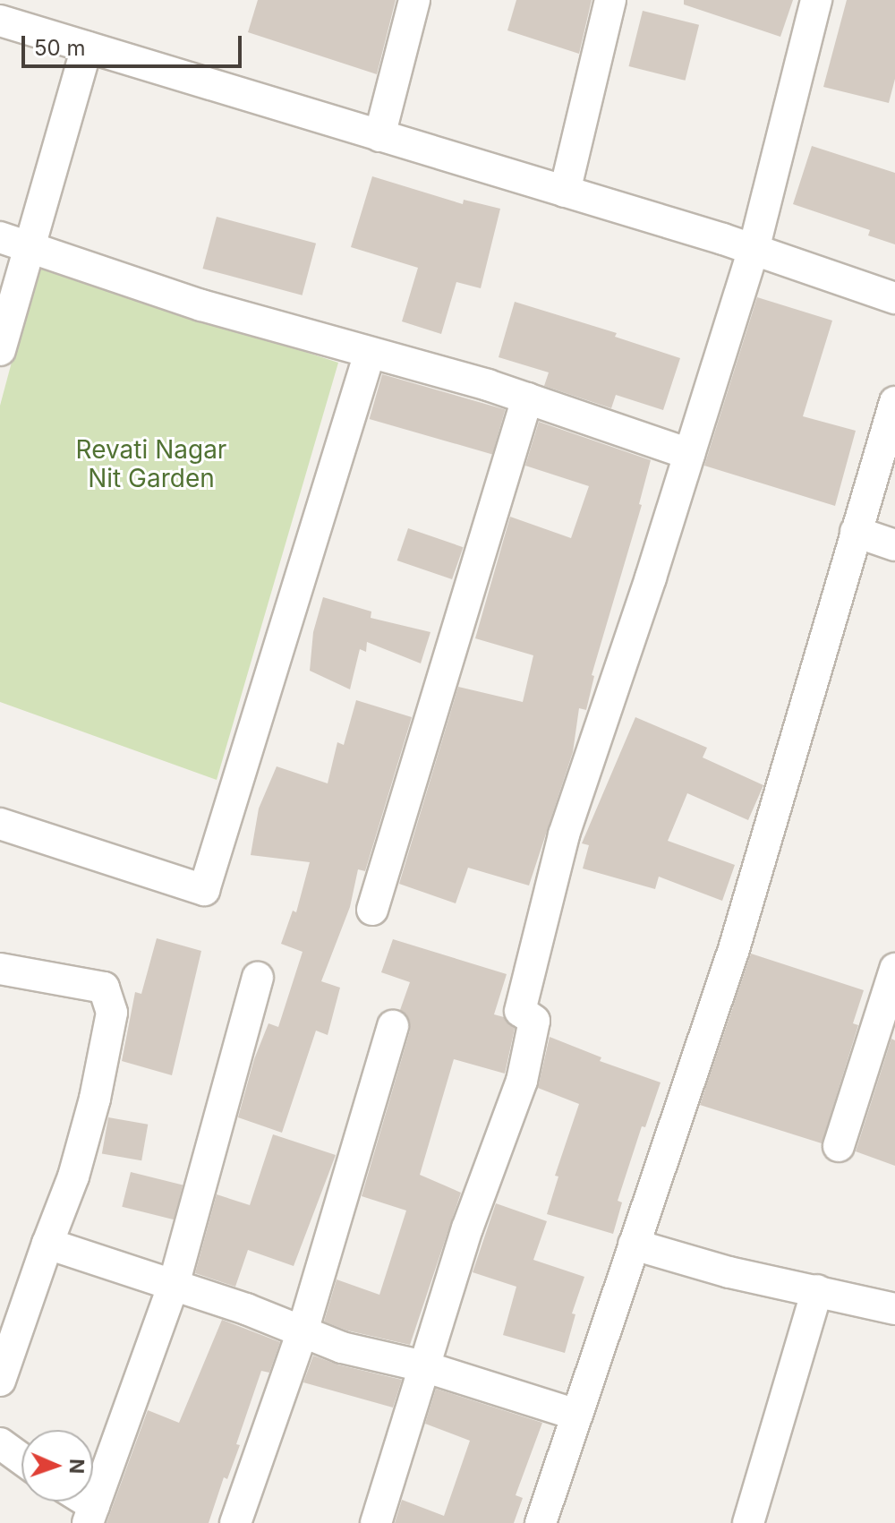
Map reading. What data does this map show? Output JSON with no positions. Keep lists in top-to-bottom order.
{
  "parks": ["Revati Nagar Nit Garden"],
  "scale_bar": "50 m",
  "north": "right"
}
